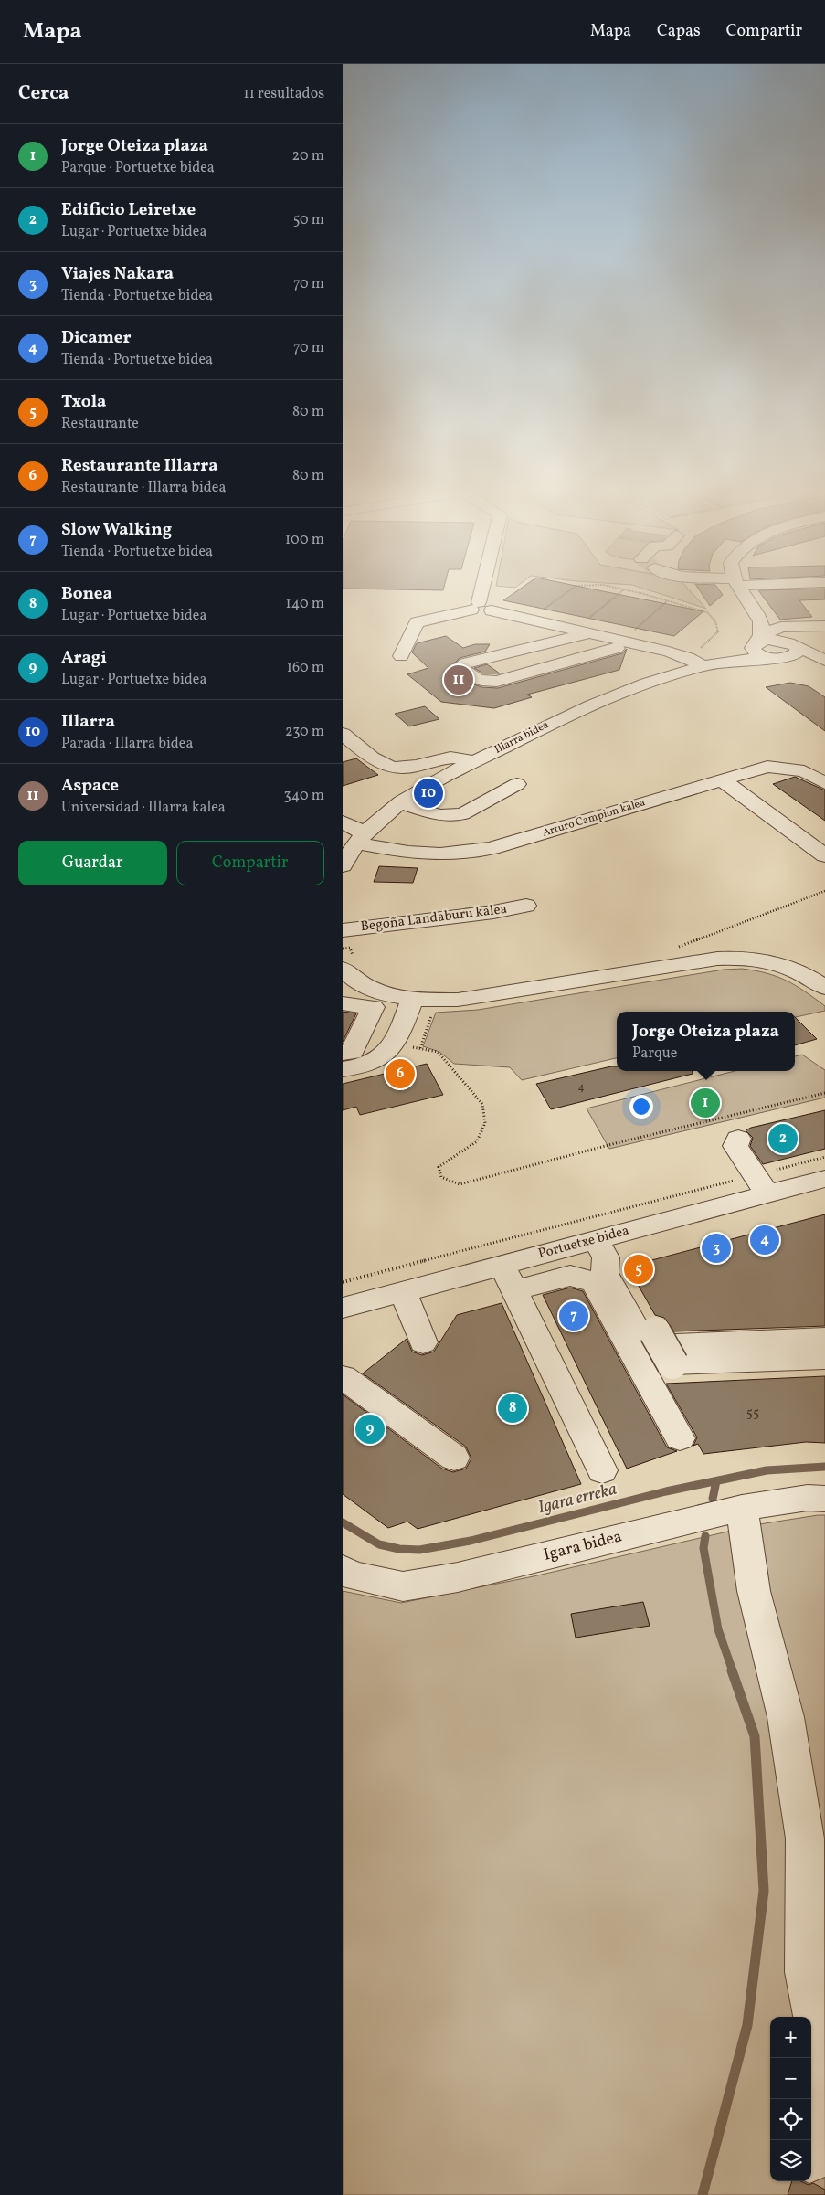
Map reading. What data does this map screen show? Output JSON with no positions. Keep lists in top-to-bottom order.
{
  "streets": {
    "street": [
      "Illarra bidea",
      "Arturo Campion kalea",
      "Begoña Landaburu kalea",
      "Portuetxe bidea",
      "Igara bidea"
    ]
  },
  "crossings": [
    ["Illarra bidea", "Arturo Campion kalea"]
  ],
  "water": ["Igara erreka"],
  "house_numbers": ["4", "55"],
  "page": {
    "header": "Mapa",
    "nav": ["Mapa", "Capas", "Compartir"],
    "heading": ["Cerca", "11 resultados"],
    "list": [
      {
        "mark": "1",
        "name": "Jorge Oteiza plaza",
        "note": "Parque · Portuetxe bidea",
        "value": "20 m"
      },
      {
        "mark": "2",
        "name": "Edificio Leiretxe",
        "note": "Lugar · Portuetxe bidea",
        "value": "50 m"
      },
      {
        "mark": "3",
        "name": "Viajes Nakara",
        "note": "Tienda · Portuetxe bidea",
        "value": "70 m"
      },
      {
        "mark": "4",
        "name": "Dicamer",
        "note": "Tienda · Portuetxe bidea",
        "value": "70 m"
      },
      {
        "mark": "5",
        "name": "Txola",
        "note": "Restaurante",
        "value": "80 m"
      },
      {
        "mark": "6",
        "name": "Restaurante Illarra",
        "note": "Restaurante · Illarra bidea",
        "value": "80 m"
      },
      {
        "mark": "7",
        "name": "Slow Walking",
        "note": "Tienda · Portuetxe bidea",
        "value": "100 m"
      },
      {
        "mark": "8",
        "name": "Bonea",
        "note": "Lugar · Portuetxe bidea",
        "value": "140 m"
      },
      {
        "mark": "9",
        "name": "Aragi",
        "note": "Lugar · Portuetxe bidea",
        "value": "160 m"
      },
      {
        "mark": "10",
        "name": "Illarra",
        "note": "Parada · Illarra bidea",
        "value": "230 m"
      },
      {
        "mark": "11",
        "name": "Aspace",
        "note": "Universidad · Illarra kalea",
        "value": "340 m"
      }
    ],
    "pins": [
      "11",
      "10",
      "6",
      "1",
      "2",
      "4",
      "3",
      "5",
      "7",
      "8",
      "9"
    ],
    "buttons": ["Guardar", "Compartir"],
    "popup": ["Jorge Oteiza plaza", "Parque"],
    "map_buttons": ["+", "−"]
  }
}
